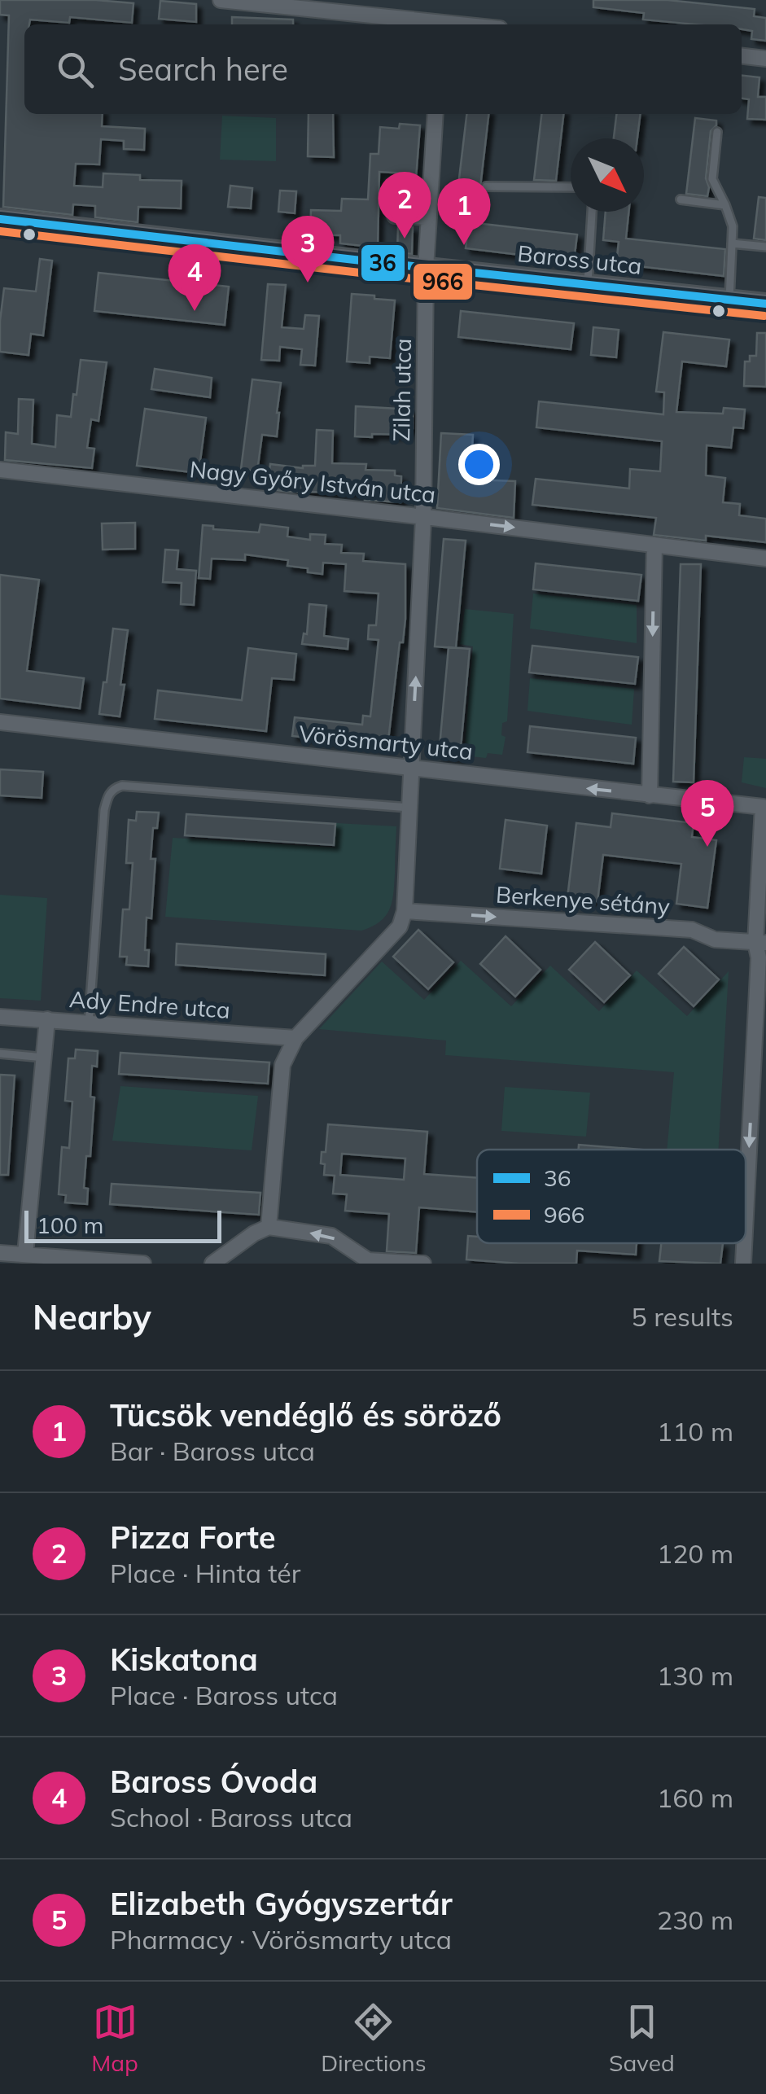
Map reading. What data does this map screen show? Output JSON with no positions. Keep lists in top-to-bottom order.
{
  "streets": {
    "street": [
      "Baross utca",
      "Zilah utca",
      "Nagy Győry István utca",
      "Vörösmarty utca",
      "Berkenye sétány",
      "Ady Endre utca"
    ]
  },
  "crossings": [
    ["Baross utca", "Zilah utca"],
    ["Zilah utca", "Nagy Győry István utca"],
    ["Zilah utca", "Vörösmarty utca"],
    ["Zilah utca", "Berkenye sétány"]
  ],
  "one_way": ["Berkenye sétány"],
  "lines": ["transit line 36", "transit line 966"],
  "legend": ["36", "966"],
  "scale_bar": "100 m",
  "north": "bottom right",
  "page": {
    "search": "Search here",
    "pins": [
      "2",
      "1",
      "3",
      "4",
      "5"
    ],
    "scale": "100 m",
    "heading": ["Nearby", "5 results"],
    "list": [
      {
        "mark": "1",
        "name": "Tücsök vendéglő és söröző",
        "note": "Bar · Baross utca",
        "value": "110 m"
      },
      {
        "mark": "2",
        "name": "Pizza Forte",
        "note": "Place · Hinta tér",
        "value": "120 m"
      },
      {
        "mark": "3",
        "name": "Kiskatona",
        "note": "Place · Baross utca",
        "value": "130 m"
      },
      {
        "mark": "4",
        "name": "Baross Óvoda",
        "note": "School · Baross utca",
        "value": "160 m"
      },
      {
        "mark": "5",
        "name": "Elizabeth Gyógyszertár",
        "note": "Pharmacy · Vörösmarty utca",
        "value": "230 m"
      }
    ],
    "nav": ["Map", "Directions", "Saved"]
  }
}
